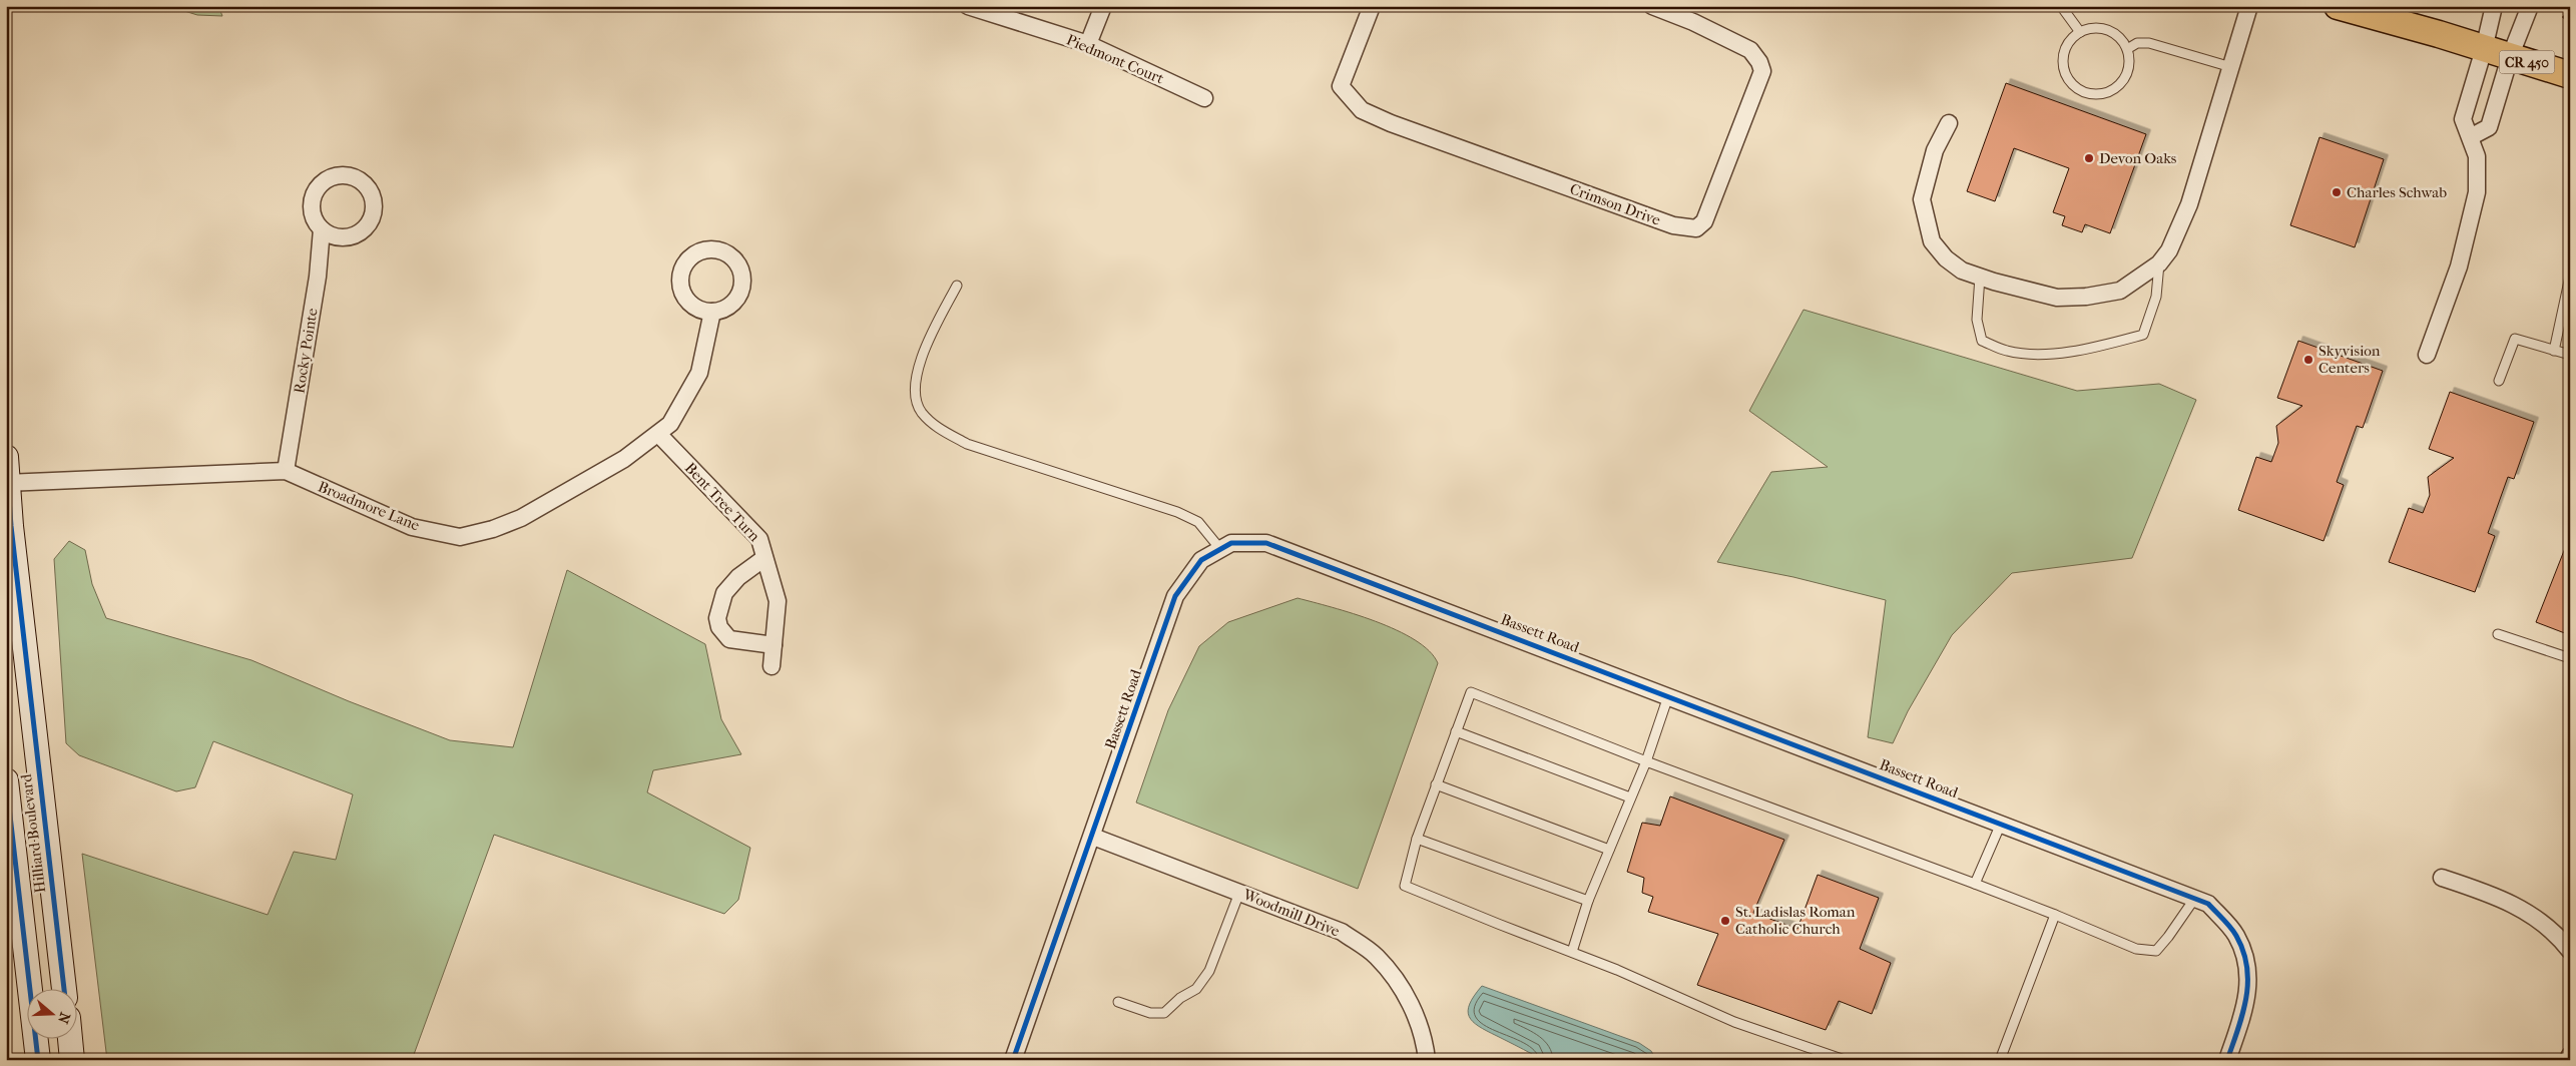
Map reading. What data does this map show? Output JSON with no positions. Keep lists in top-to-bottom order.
{
  "streets": {
    "main road": ["CR 450", "Hilliard Boulevard"],
    "street": [
      "Piedmont Court",
      "Crimson Drive",
      "Rocky Pointe",
      "Bent Tree Turn",
      "Broadmore Lane",
      "Bassett Road",
      "Woodmill Drive"
    ]
  },
  "crossings": [
    ["Rocky Pointe", "Broadmore Lane"],
    ["Bent Tree Turn", "Broadmore Lane"],
    ["Broadmore Lane", "Hilliard Boulevard"],
    ["Bassett Road", "Woodmill Drive"]
  ],
  "places": [
    "Devon Oaks",
    "Charles Schwab",
    "Skyvision Centers",
    "St. Ladislas Roman Catholic Church"
  ],
  "north": "right"
}
